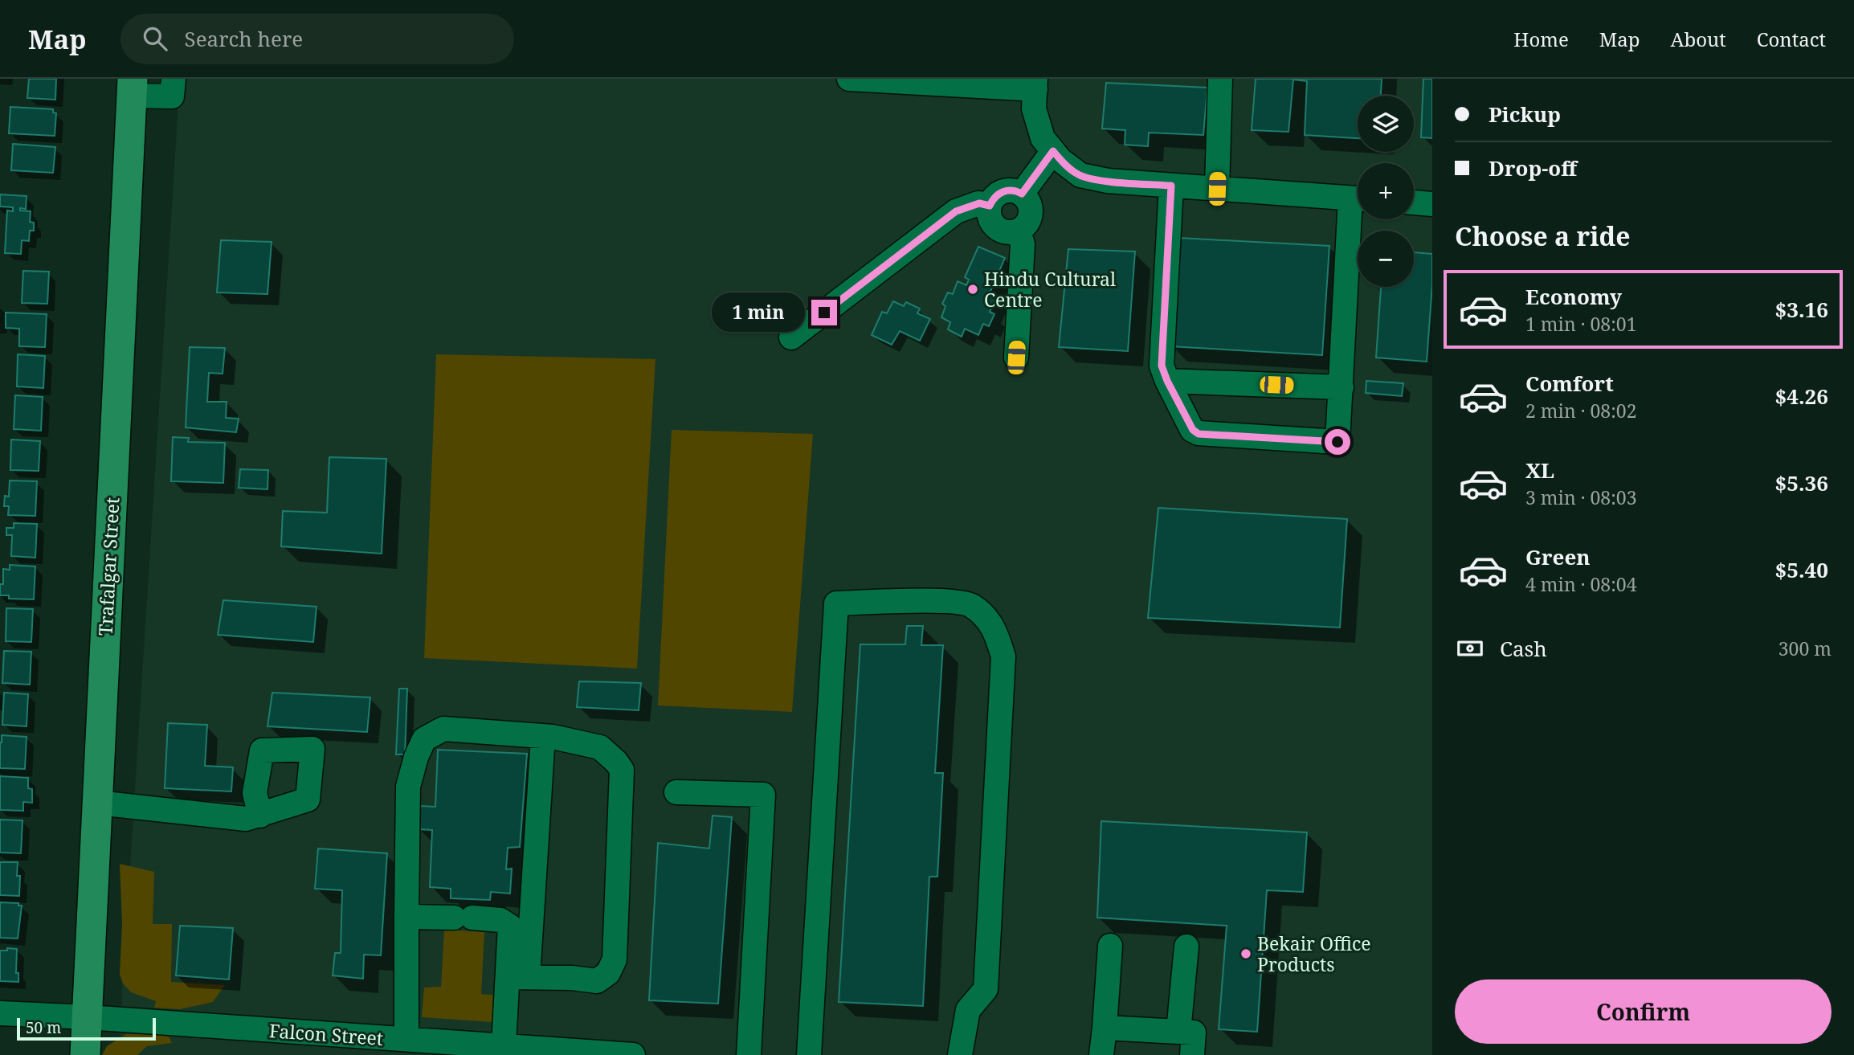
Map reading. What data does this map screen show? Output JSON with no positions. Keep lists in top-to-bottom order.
{
  "streets": {
    "main road": ["Trafalgar Street"],
    "street": ["Falcon Street"]
  },
  "crossings": [
    ["Trafalgar Street", "Falcon Street"]
  ],
  "places": ["Hindu Cultural Centre", "Bekair Office Products"],
  "scale_bar": "50 m",
  "page": {
    "header": "Map",
    "search": "Search here",
    "nav": [
      "Home",
      "Map",
      "About",
      "Contact"
    ],
    "banner": ["Pickup", "Drop-off"],
    "map_buttons": ["+", "−"],
    "heading": "Choose a ride",
    "list": [
      {
        "name": "Economy",
        "note": "1 min · 08:01",
        "value": "$3.16"
      },
      {
        "name": "Comfort",
        "note": "2 min · 08:02",
        "value": "$4.26"
      },
      {
        "name": "XL",
        "note": "3 min · 08:03",
        "value": "$5.36"
      },
      {
        "name": "Green",
        "note": "4 min · 08:04",
        "value": "$5.40"
      }
    ],
    "bubble": "1 min",
    "pay": ["Cash", "300 m"],
    "buttons": "Confirm",
    "scale": "50 m"
  }
}
